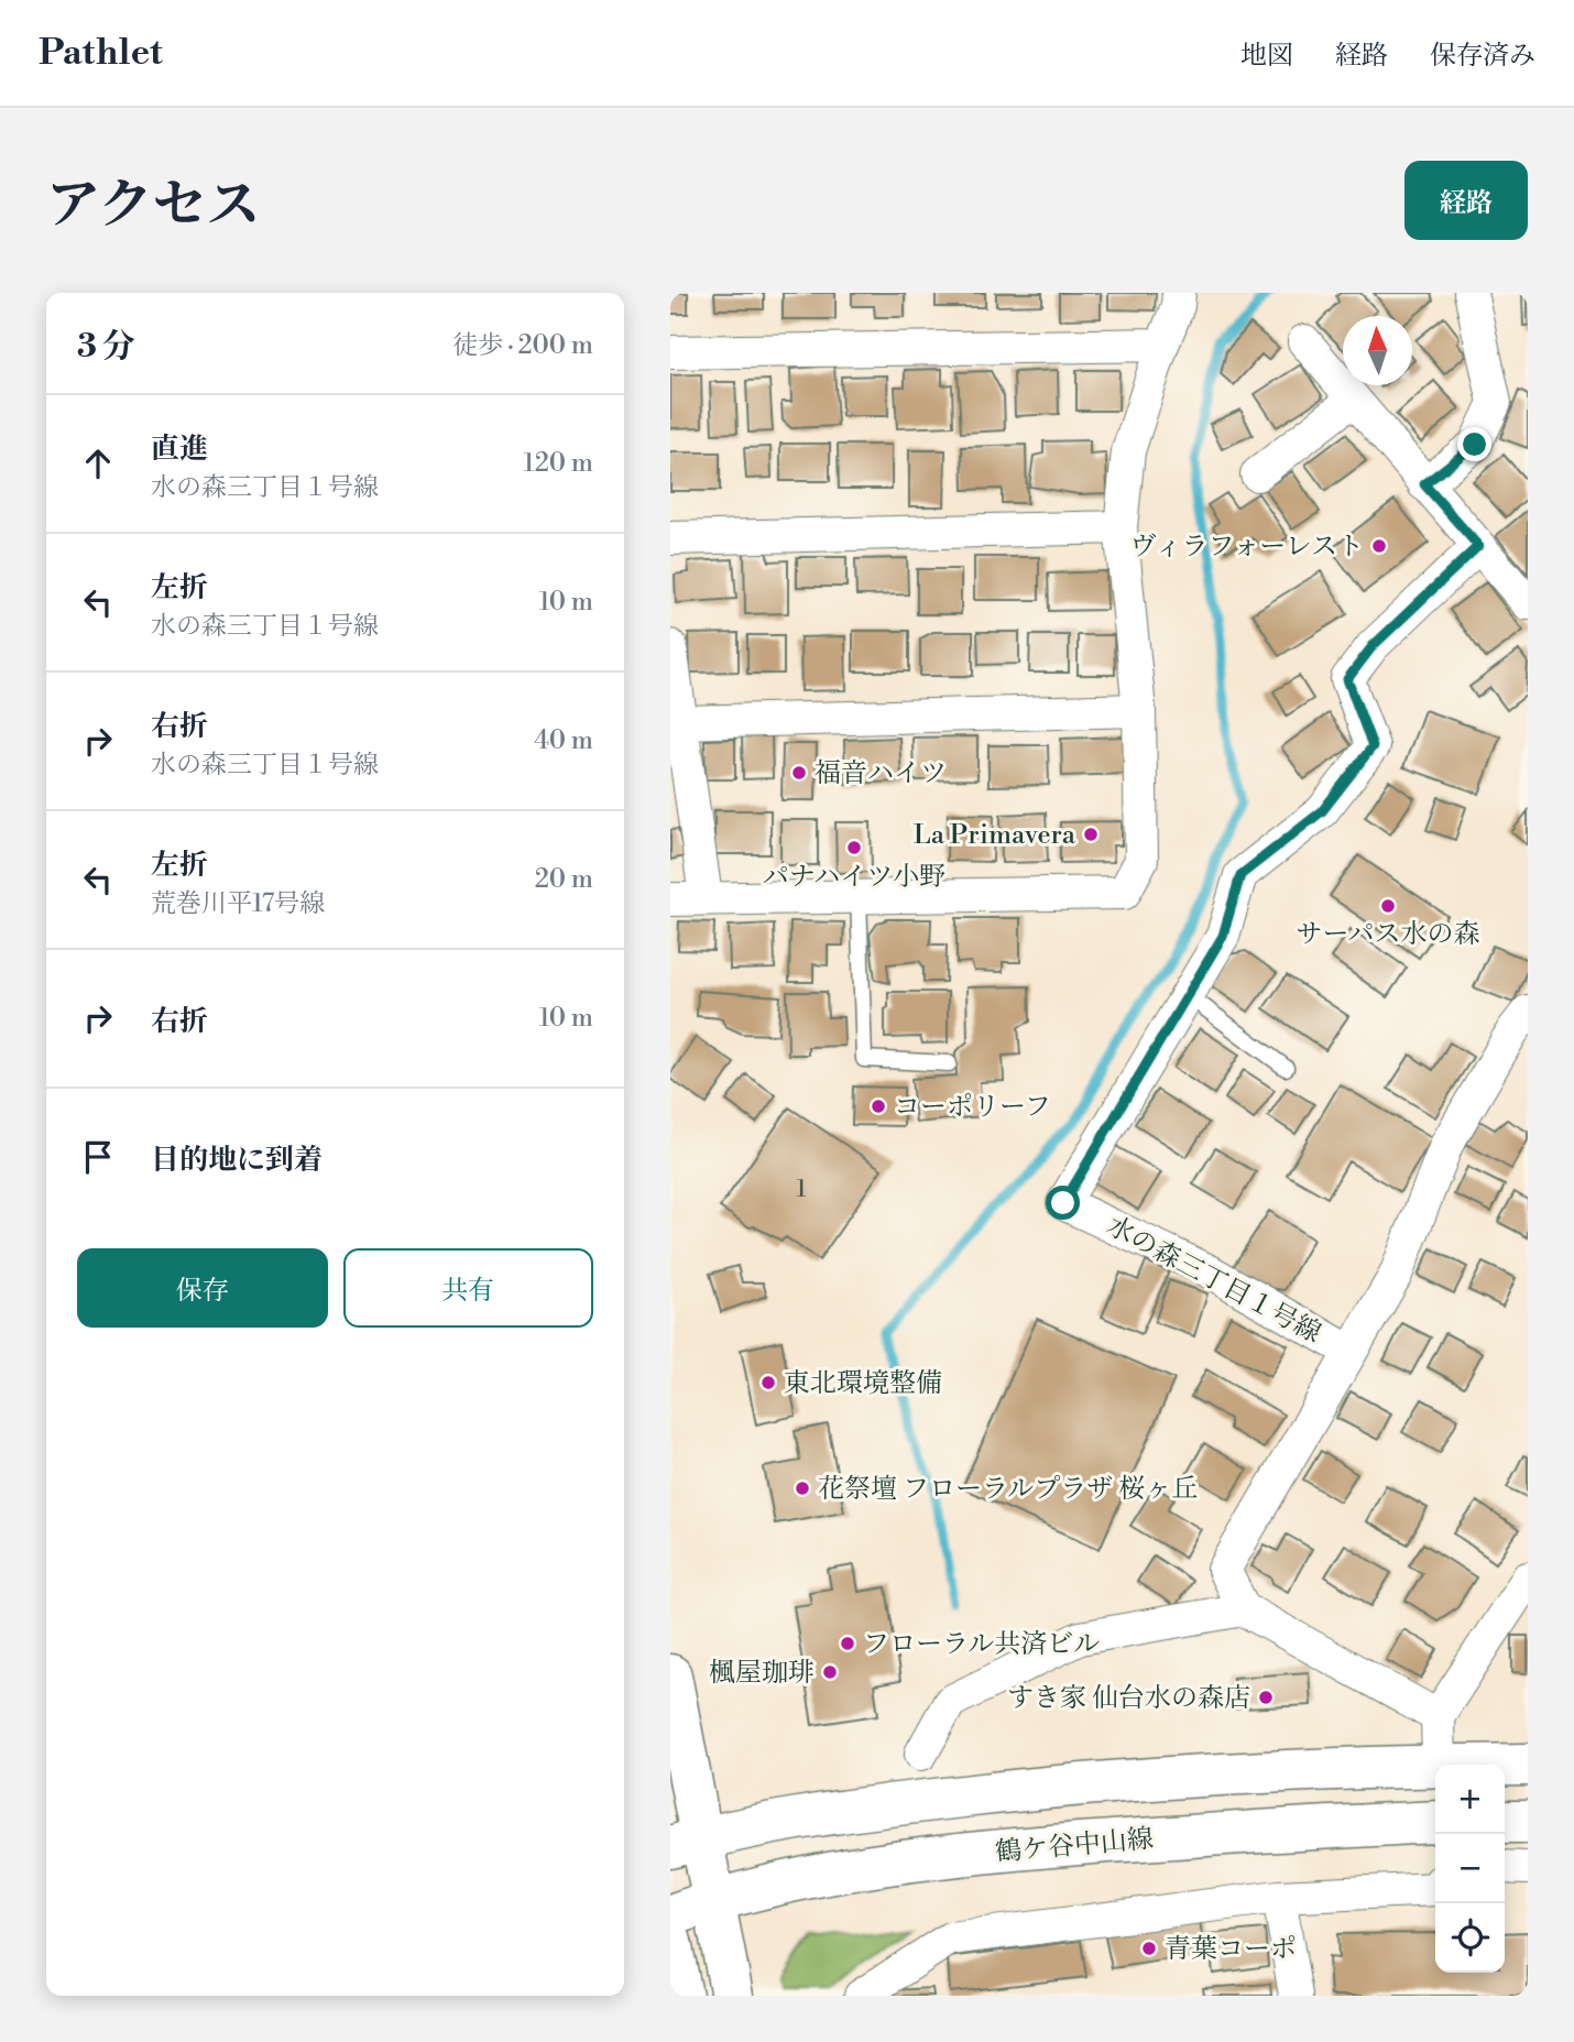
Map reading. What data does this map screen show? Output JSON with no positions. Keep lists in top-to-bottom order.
{
  "streets": {
    "street": ["水の森三丁目１号線", "鶴ケ谷中山線"]
  },
  "places": [
    "ヴィラフォーレスト",
    "福音ハイツ",
    "La Primavera",
    "パナハイツ小野",
    "サーパス水の森",
    "コーポリーフ",
    "東北環境整備",
    "花祭壇 フローラルプラザ 桜ヶ丘",
    "フローラル共済ビル",
    "楓屋珈琲",
    "すき家 仙台水の森店",
    "青葉コーポ"
  ],
  "house_numbers": ["1"],
  "north": "top",
  "page": {
    "header": "Pathlet",
    "nav": ["地図", "経路", "保存済み"],
    "title": "アクセス",
    "buttons": [
      "経路",
      ["保存", "共有"]
    ],
    "heading": ["3 分", "徒歩 · 200 m"],
    "list": [
      ["直進", "水の森三丁目１号線", "120 m"],
      ["左折", "水の森三丁目１号線", "10 m"],
      ["右折", "水の森三丁目１号線", "40 m"],
      ["左折", "荒巻川平17号線", "20 m"],
      ["右折", "10 m"],
      "目的地に到着"
    ],
    "map_buttons": ["+", "−"]
  }
}
